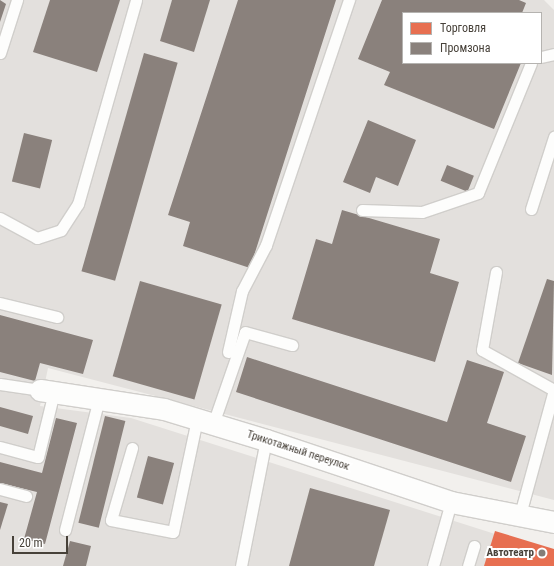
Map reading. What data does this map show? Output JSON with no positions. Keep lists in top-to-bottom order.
{
  "streets": {
    "street": ["Трикотажный переулок"]
  },
  "places": ["Автотеатр"],
  "legend": ["Торговля", "Промзона"],
  "scale_bar": "20 m"
}
